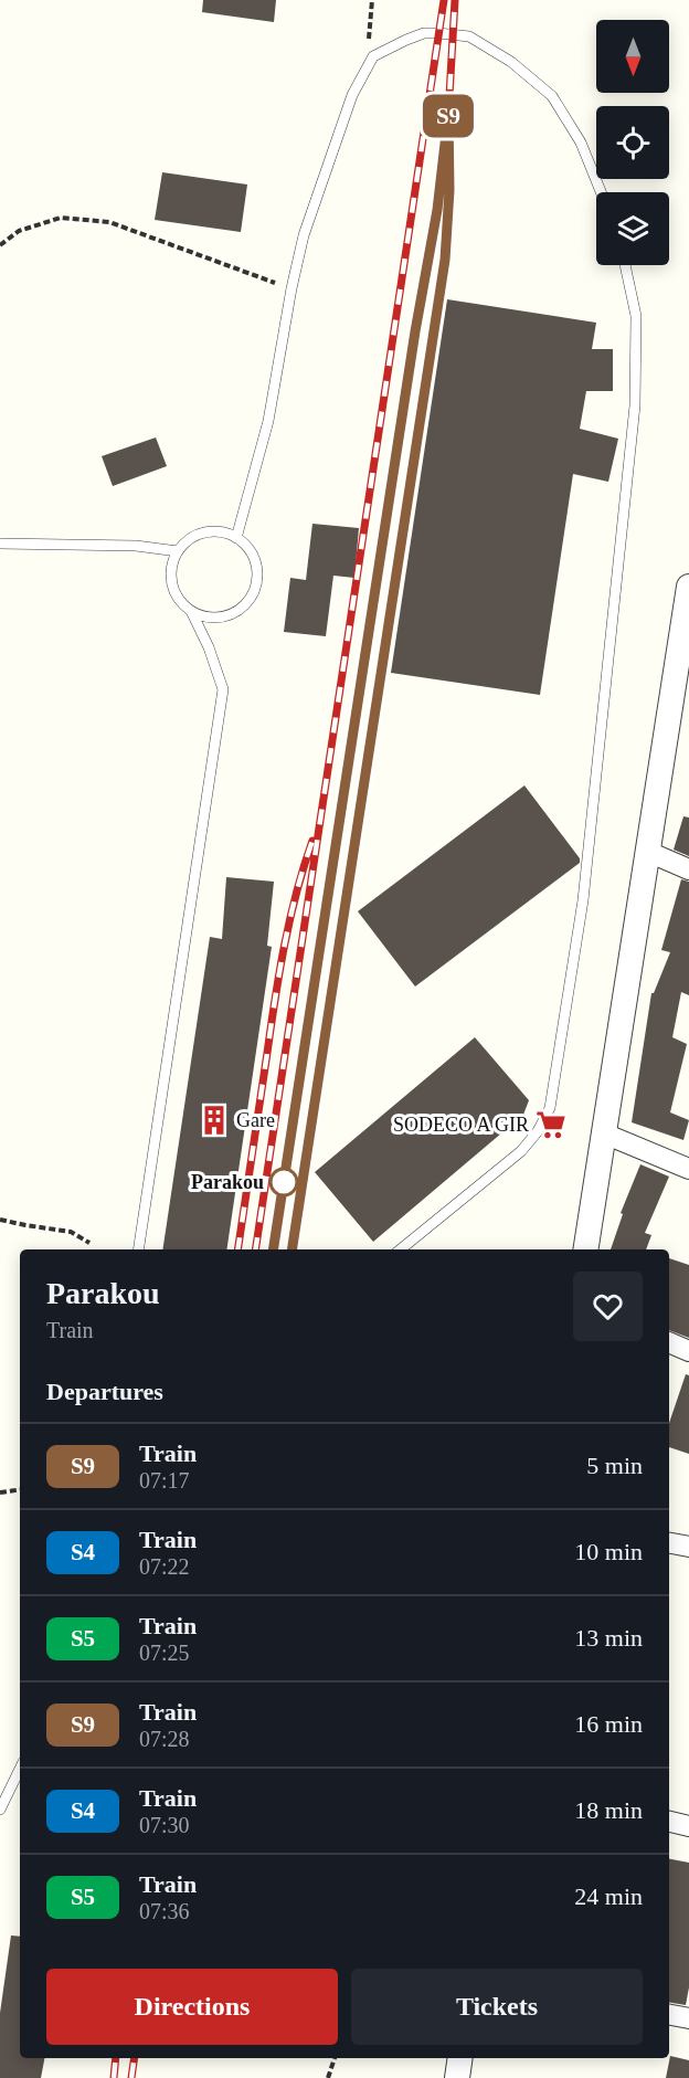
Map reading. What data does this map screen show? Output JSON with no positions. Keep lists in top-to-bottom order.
{
  "places": {
    "building": ["Gare"],
    "supermarket": ["SODECO A GIR"],
    "other": ["Parakou"]
  },
  "north": "bottom",
  "page": {
    "on_map": "S9",
    "heading": [
      ["Parakou", "Train"],
      "Departures"
    ],
    "list": [
      {
        "mark": "S9",
        "name": "Train",
        "note": "07:17",
        "value": "5 min"
      },
      {
        "mark": "S4",
        "name": "Train",
        "note": "07:22",
        "value": "10 min"
      },
      {
        "mark": "S5",
        "name": "Train",
        "note": "07:25",
        "value": "13 min"
      },
      {
        "mark": "S9",
        "name": "Train",
        "note": "07:28",
        "value": "16 min"
      },
      {
        "mark": "S4",
        "name": "Train",
        "note": "07:30",
        "value": "18 min"
      },
      {
        "mark": "S5",
        "name": "Train",
        "note": "07:36",
        "value": "24 min"
      }
    ],
    "buttons": ["Directions", "Tickets"]
  }
}
